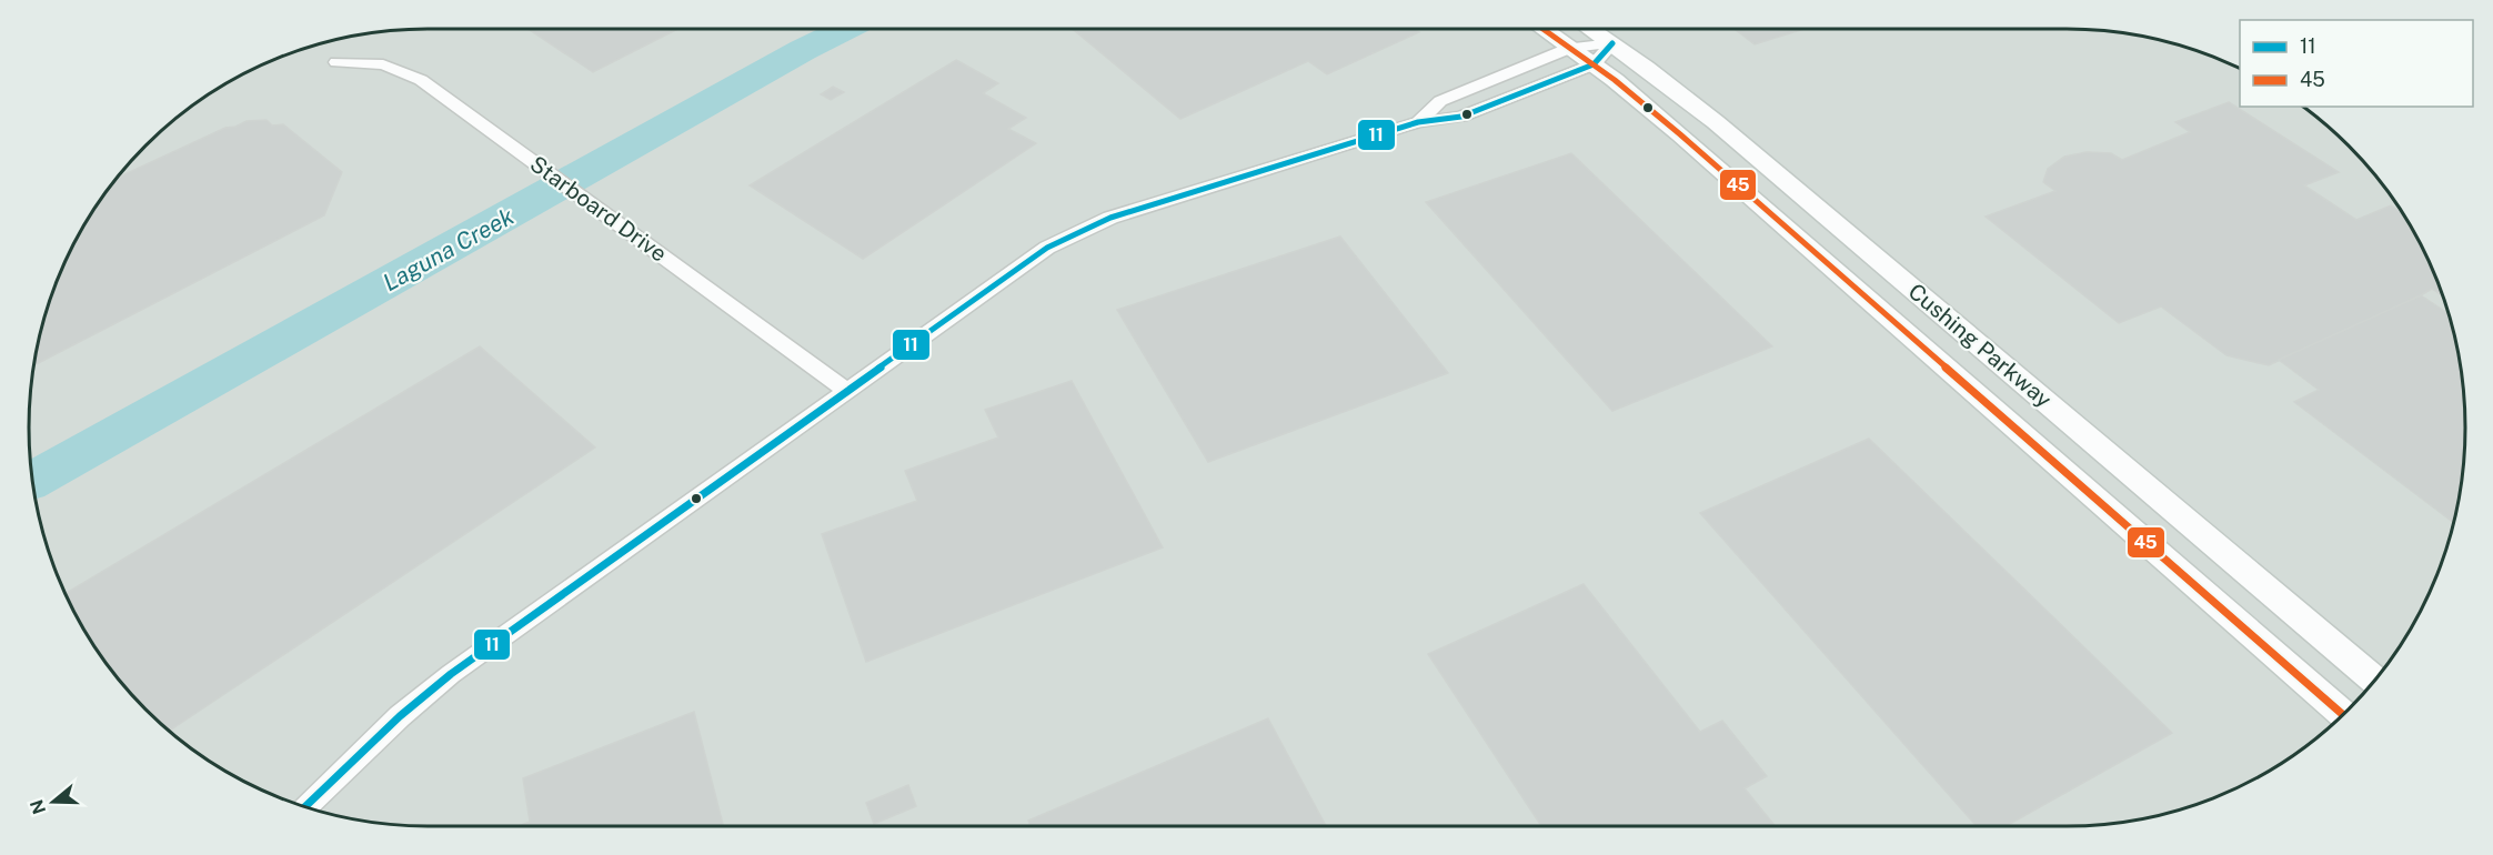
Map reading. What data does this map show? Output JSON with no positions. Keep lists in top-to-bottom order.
{
  "streets": {
    "main road": ["Cushing Parkway"],
    "street": ["Starboard Drive"]
  },
  "water": ["Laguna Creek"],
  "lines": ["transit line 45", "transit line 11"],
  "legend": ["11", "45"],
  "north": "left"
}
